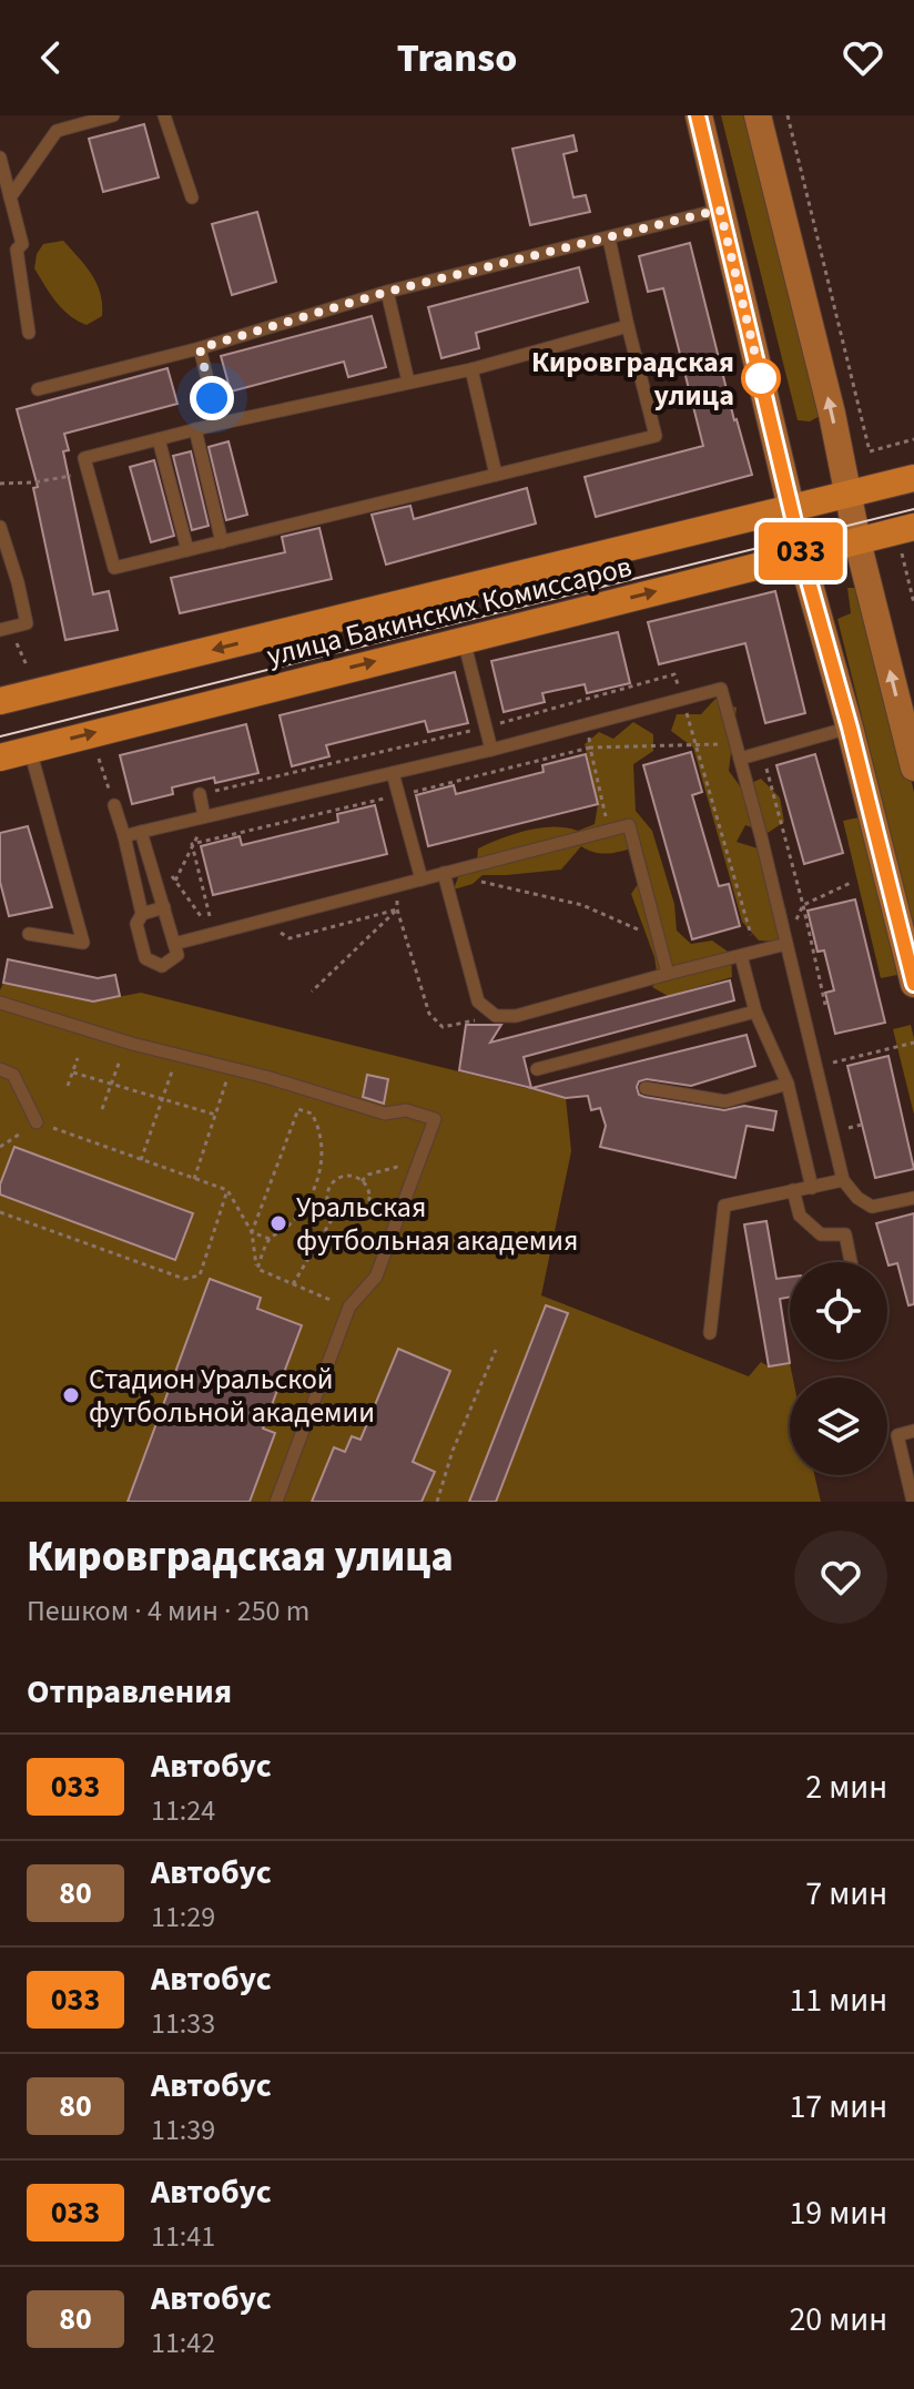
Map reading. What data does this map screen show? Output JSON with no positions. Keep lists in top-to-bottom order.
{
  "streets": {
    "main road": ["улица Бакинских Комиссаров"]
  },
  "places": ["Кировградская улица", "Уральская футбольная академия", "Стадион Уральской футбольной академии"],
  "lines": ["bus line 033"],
  "page": {
    "header": "Transo",
    "on_map": "033",
    "heading": [
      ["Кировградская улица", "Пешком · 4 мин · 250 m"],
      "Отправления"
    ],
    "list": [
      {
        "mark": "033",
        "name": "Автобус",
        "note": "11:24",
        "value": "2 мин"
      },
      {
        "mark": "80",
        "name": "Автобус",
        "note": "11:29",
        "value": "7 мин"
      },
      {
        "mark": "033",
        "name": "Автобус",
        "note": "11:33",
        "value": "11 мин"
      },
      {
        "mark": "80",
        "name": "Автобус",
        "note": "11:39",
        "value": "17 мин"
      },
      {
        "mark": "033",
        "name": "Автобус",
        "note": "11:41",
        "value": "19 мин"
      },
      {
        "mark": "80",
        "name": "Автобус",
        "note": "11:42",
        "value": "20 мин"
      }
    ]
  }
}
